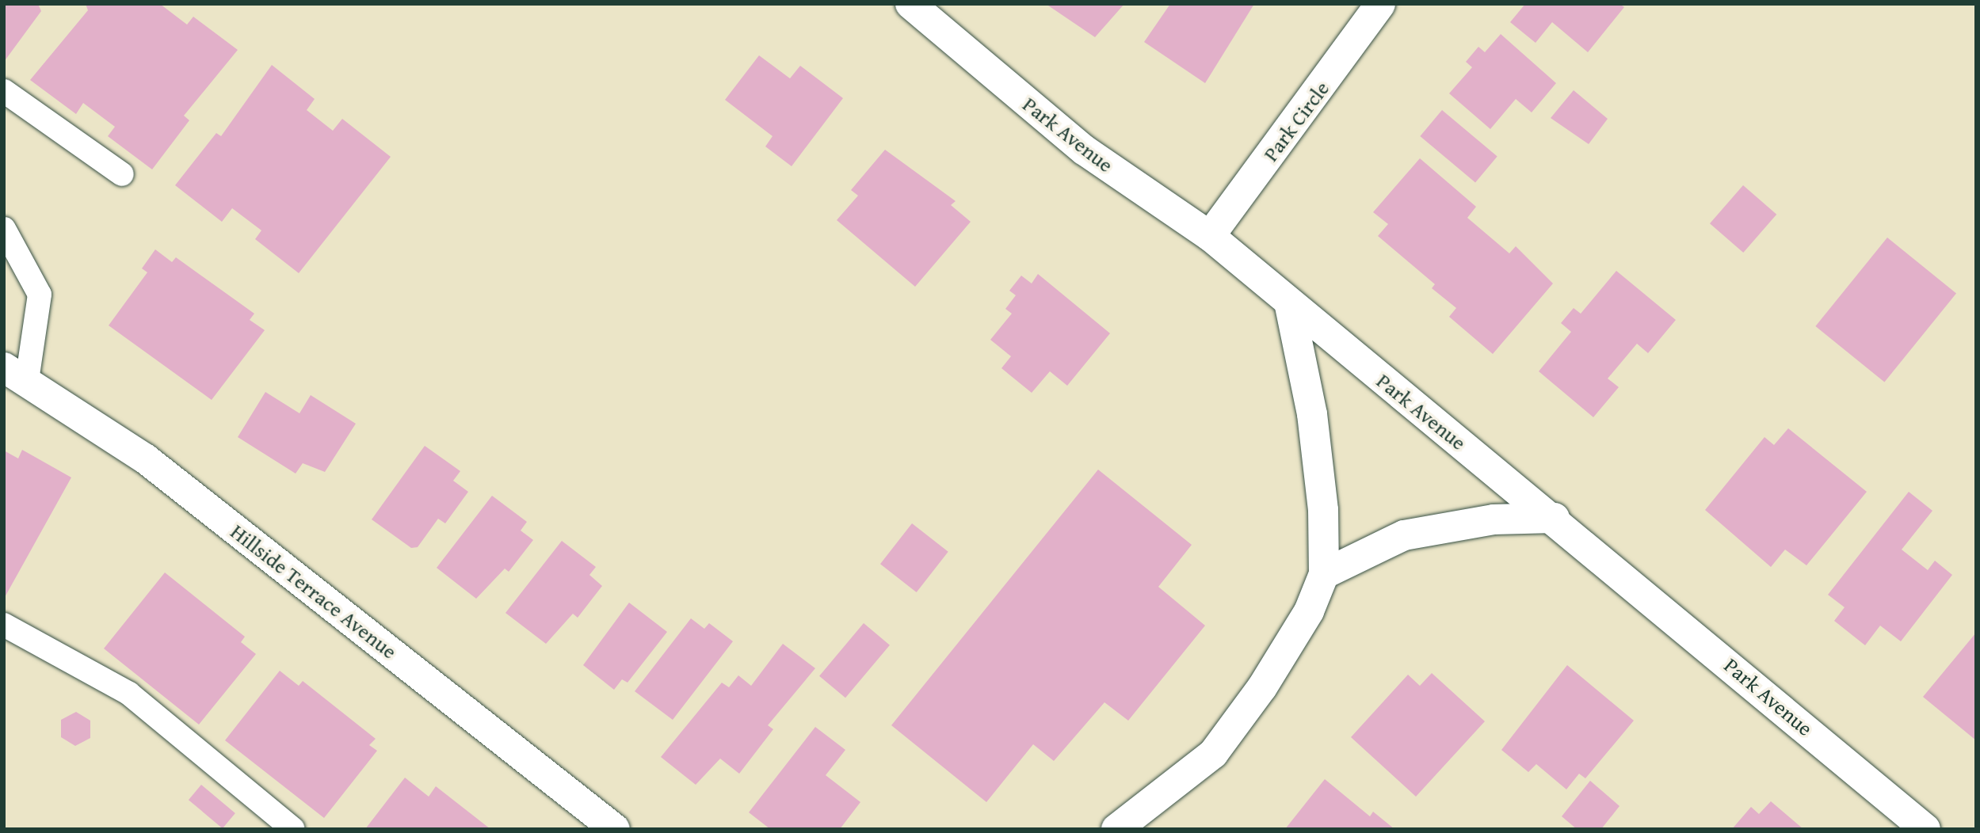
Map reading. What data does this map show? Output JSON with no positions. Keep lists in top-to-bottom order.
{
  "streets": {
    "street": ["Park Circle", "Park Avenue", "Hillside Terrace Avenue"]
  },
  "crossings": [
    ["Park Circle", "Park Avenue"]
  ]
}
